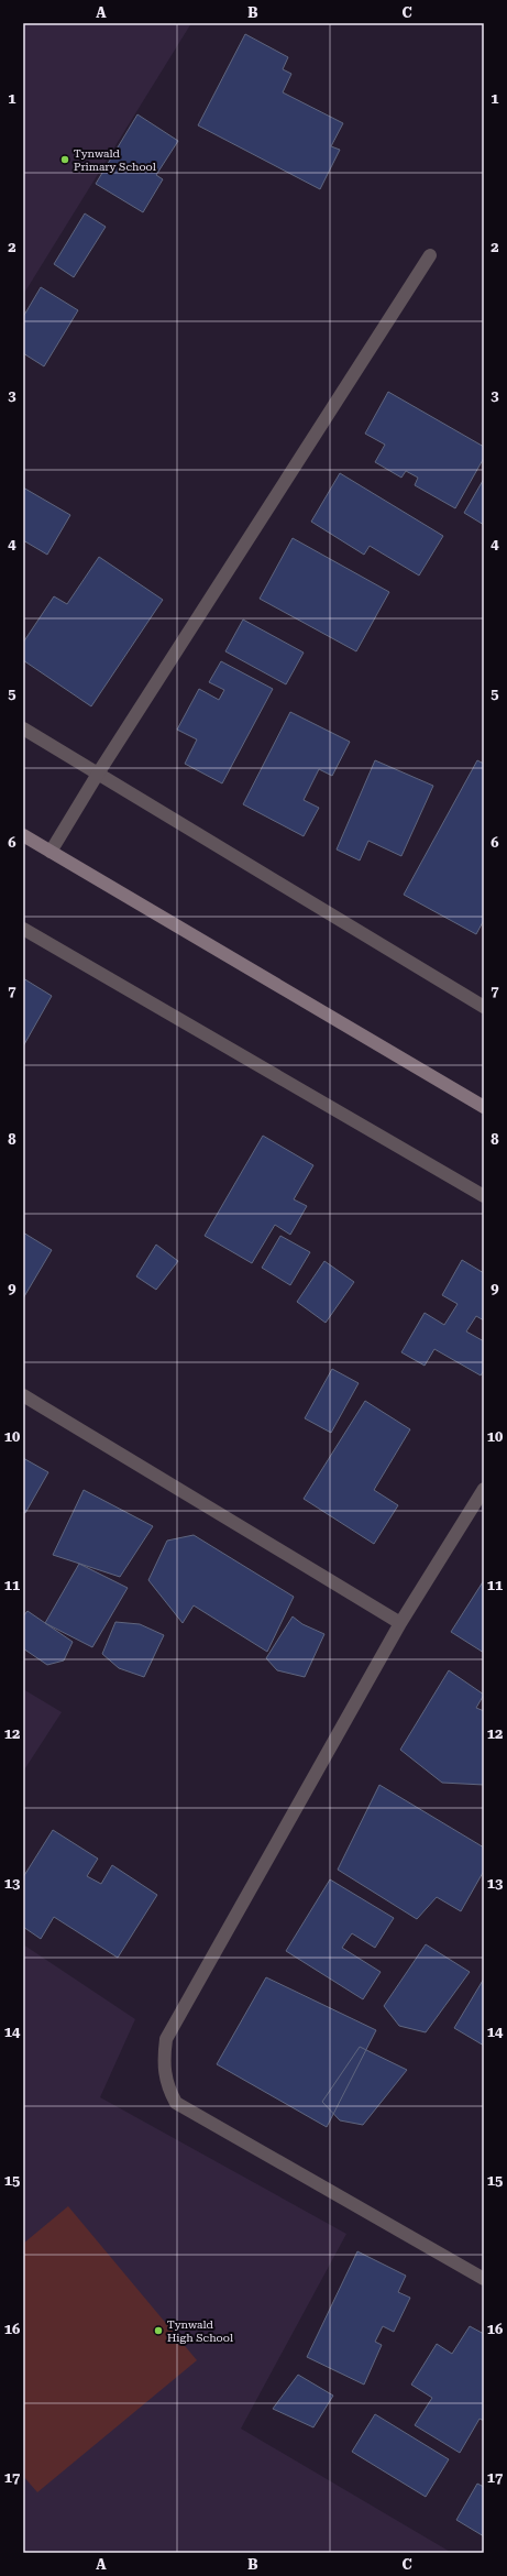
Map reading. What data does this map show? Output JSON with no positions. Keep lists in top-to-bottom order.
{
  "places": ["Tynwald Primary School", "Tynwald High School"],
  "grid": {
    "columns": ["A", "B", "C"],
    "rows": [
      "1",
      "2",
      "3",
      "4",
      "5",
      "6",
      "7",
      "8",
      "9",
      "10",
      "11",
      "12",
      "13",
      "14",
      "15",
      "16",
      "17"
    ]
  }
}
